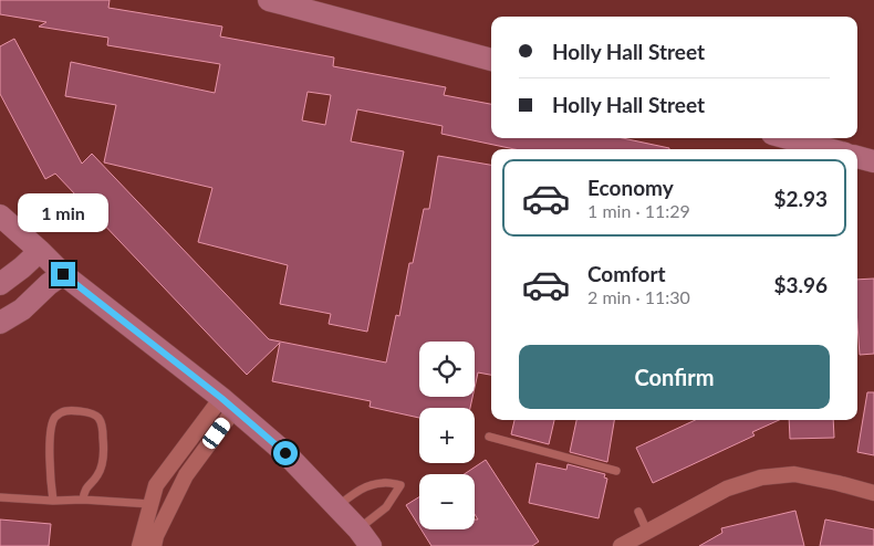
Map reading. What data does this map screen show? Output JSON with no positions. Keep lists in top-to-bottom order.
{
  "page": {
    "banner": ["Holly Hall Street", "Holly Hall Street"],
    "list": [
      {
        "name": "Economy",
        "note": "1 min · 11:29",
        "value": "$2.93"
      },
      {
        "name": "Comfort",
        "note": "2 min · 11:30",
        "value": "$3.96"
      }
    ],
    "bubble": "1 min",
    "buttons": "Confirm",
    "map_buttons": ["+", "−"]
  }
}
